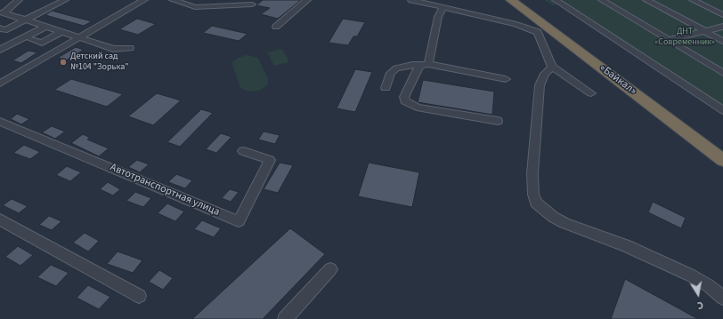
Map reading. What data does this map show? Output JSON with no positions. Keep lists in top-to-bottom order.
{
  "streets": {
    "highway": ["«Байкал»"],
    "street": ["Автотранспортная улица"]
  },
  "parks": ["ДНТ «Современник»"],
  "places": ["Детский сад №104 \"Зорька\""],
  "north": "bottom"
}
